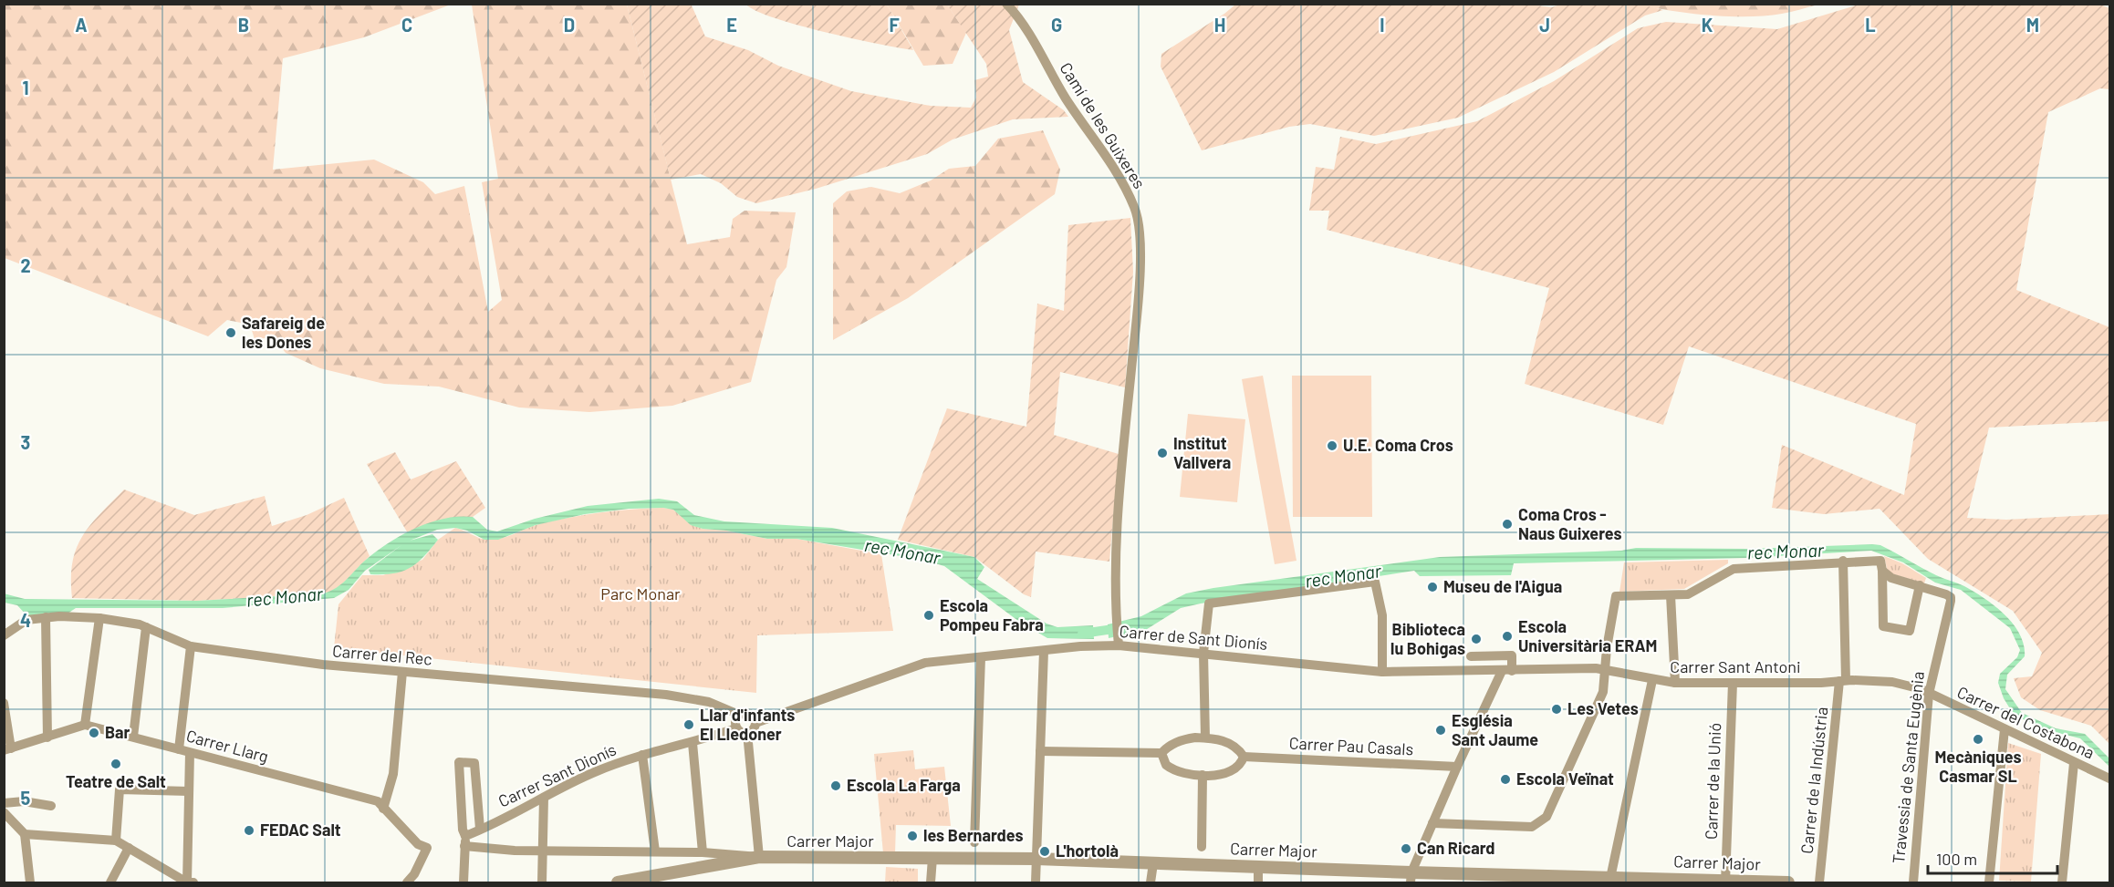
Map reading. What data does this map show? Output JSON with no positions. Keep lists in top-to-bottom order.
{
  "streets": {
    "street": [
      "Camí de les Guixeres",
      "Carrer de Sant Dionís",
      "Carrer del Rec",
      "Carrer Sant Antoni",
      "Carrer del Costabona",
      "Carrer Llarg",
      "Carrer Pau Casals",
      "Travessia de Santa Eugènia",
      "Carrer Sant Dionís",
      "Carrer de la Indústria",
      "Carrer de la Unió",
      "Carrer Major"
    ]
  },
  "crossings": [
    ["Camí de les Guixeres", "Carrer de Sant Dionís"],
    ["Carrer de Sant Dionís", "Carrer del Rec"],
    ["Carrer de Sant Dionís", "Carrer Sant Antoni"],
    ["Carrer de Sant Dionís", "Carrer Sant Dionís"],
    ["Carrer del Rec", "Carrer Sant Dionís"],
    ["Carrer Sant Antoni", "Carrer del Costabona"],
    ["Carrer Sant Antoni", "Travessia de Santa Eugènia"],
    ["Carrer Sant Antoni", "Carrer de la Indústria"],
    ["Carrer Sant Antoni", "Carrer de la Unió"],
    ["Carrer del Costabona", "Travessia de Santa Eugènia"],
    ["Carrer de la Unió", "Carrer Major"]
  ],
  "water": ["rec Monar"],
  "parks": ["Parc Monar"],
  "places": [
    "Safareig de les Dones",
    "U.E. Coma Cros",
    "Institut Vallvera",
    "Coma Cros - Naus Guixeres",
    "Museu de l'Aigua",
    "Escola Pompeu Fabra",
    "Escola Universitària ERAM",
    "Biblioteca Iu Bohigas",
    "Les Vetes",
    "Llar d'infants El Lledoner",
    "Església Sant Jaume",
    "Bar",
    "Mecàniques Casmar SL",
    "Teatre de Salt",
    "Escola Veïnat",
    "Escola La Farga",
    "FEDAC Salt",
    "les Bernardes",
    "Can Ricard",
    "L'hortolà"
  ],
  "scale_bar": "100 m",
  "grid": {
    "columns": [
      "A",
      "B",
      "C",
      "D",
      "E",
      "F",
      "G",
      "H",
      "I",
      "J",
      "K",
      "L",
      "M"
    ],
    "rows": [
      "1",
      "2",
      "3",
      "4",
      "5"
    ]
  }
}
